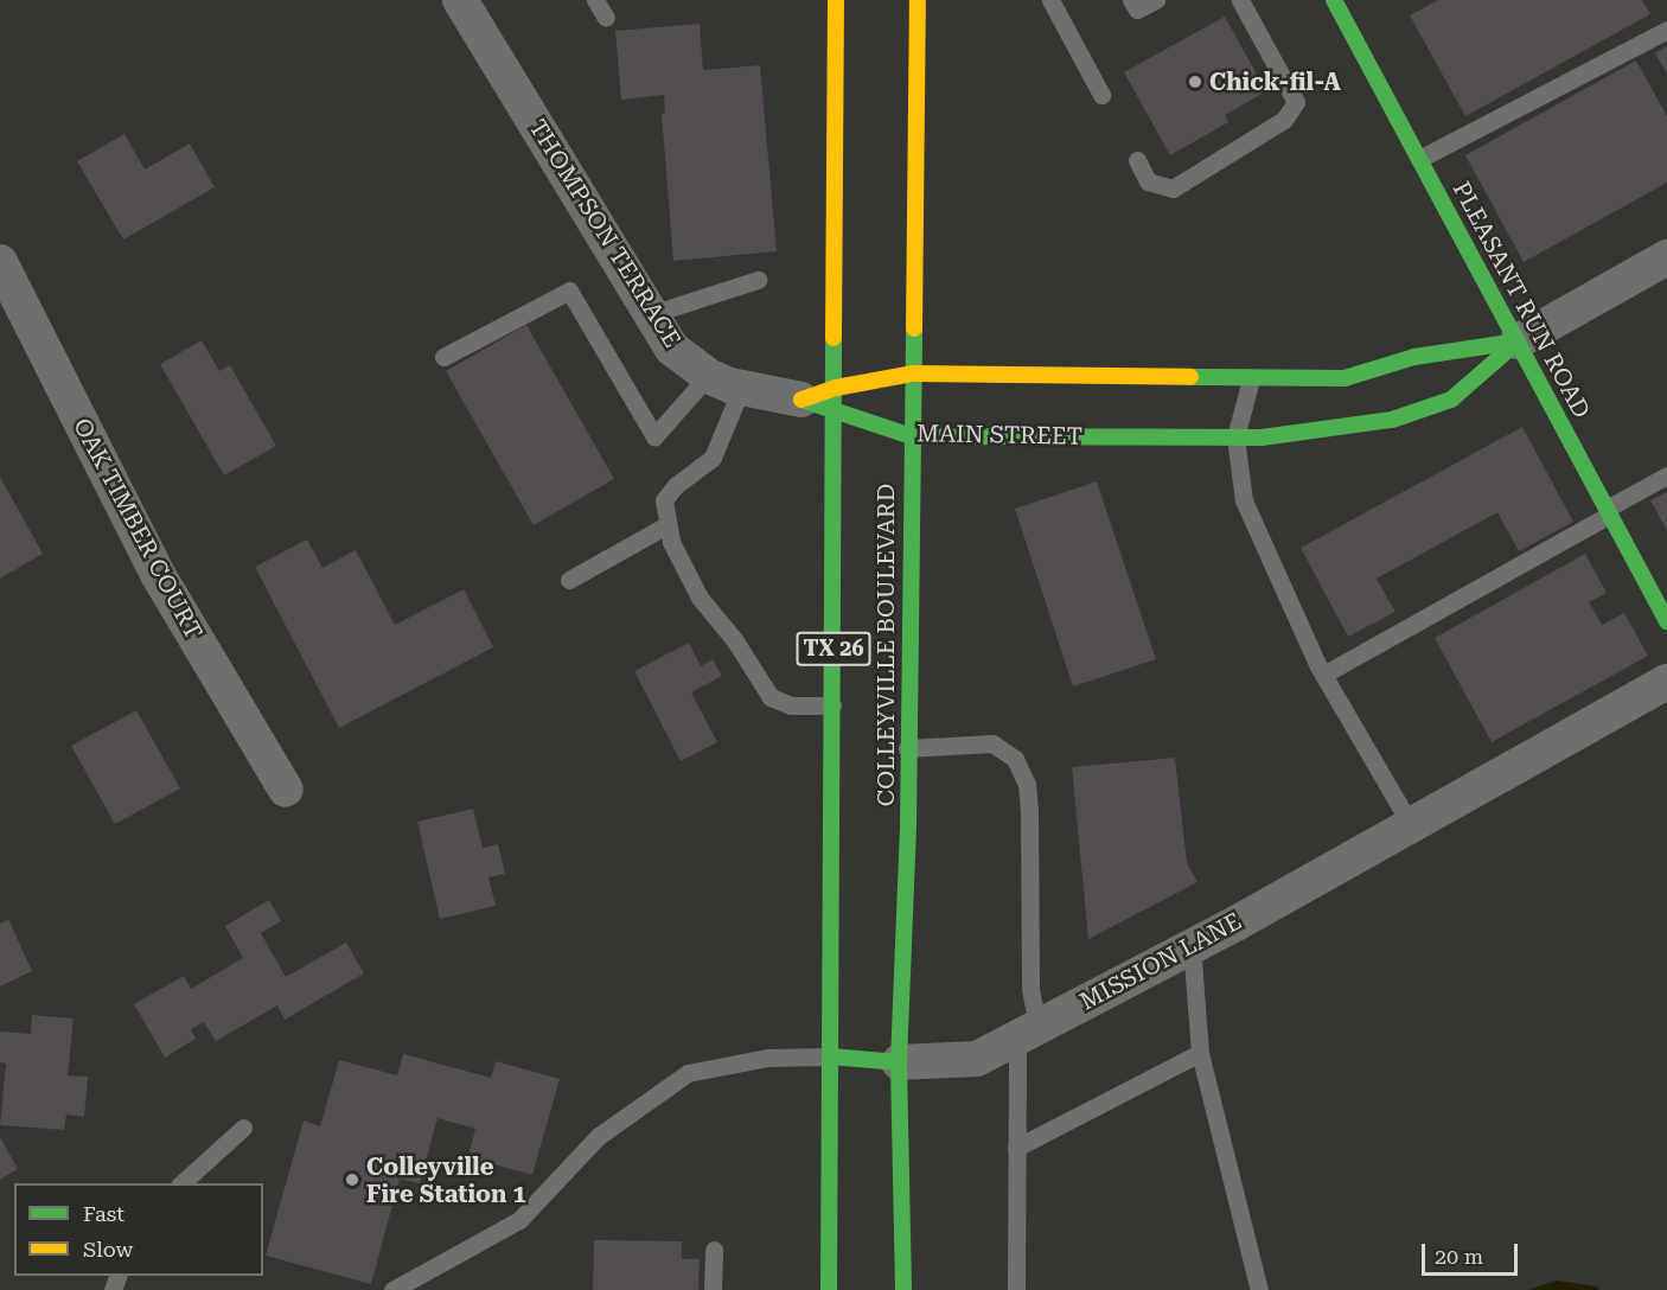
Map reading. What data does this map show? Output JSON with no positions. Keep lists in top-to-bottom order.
{
  "streets": {
    "main road": [
      "PLEASANT RUN ROAD",
      "MAIN STREET",
      "COLLEYVILLE BOULEVARD",
      "TX 26"
    ],
    "street": ["THOMPSON TERRACE", "OAK TIMBER COURT", "MISSION LANE"]
  },
  "crossings": [
    ["THOMPSON TERRACE", "MAIN STREET"],
    ["PLEASANT RUN ROAD", "MAIN STREET"],
    ["MAIN STREET", "COLLEYVILLE BOULEVARD"],
    ["MAIN STREET", "TX 26"],
    ["COLLEYVILLE BOULEVARD", "MISSION LANE"]
  ],
  "places": ["Chick-fil-A", "Colleyville Fire Station 1"],
  "legend": ["Fast", "Slow"],
  "scale_bar": "20 m"
}
